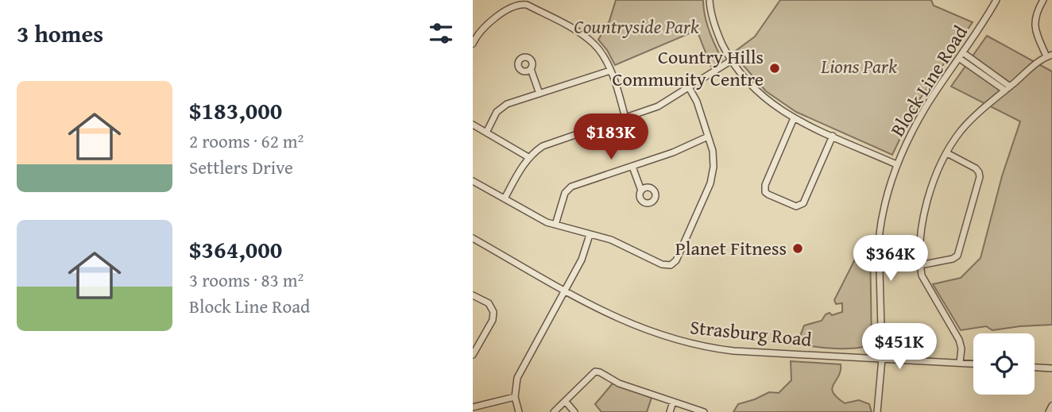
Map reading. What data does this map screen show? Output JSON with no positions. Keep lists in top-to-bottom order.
{
  "streets": {
    "street": ["Block Line Road", "Strasburg Road"]
  },
  "crossings": [
    ["Block Line Road", "Strasburg Road"]
  ],
  "parks": ["Countryside Park", "Lions Park"],
  "places": ["Country Hills Community Centre", "Planet Fitness"],
  "page": {
    "heading": "3 homes",
    "list": [
      {
        "name": "$183,000",
        "note": "2 rooms · 62 m² · Settlers Drive"
      },
      {
        "name": "$364,000",
        "note": "3 rooms · 83 m² · Block Line Road"
      }
    ],
    "price": ["$183K", "$364K", "$451K"]
  }
}
